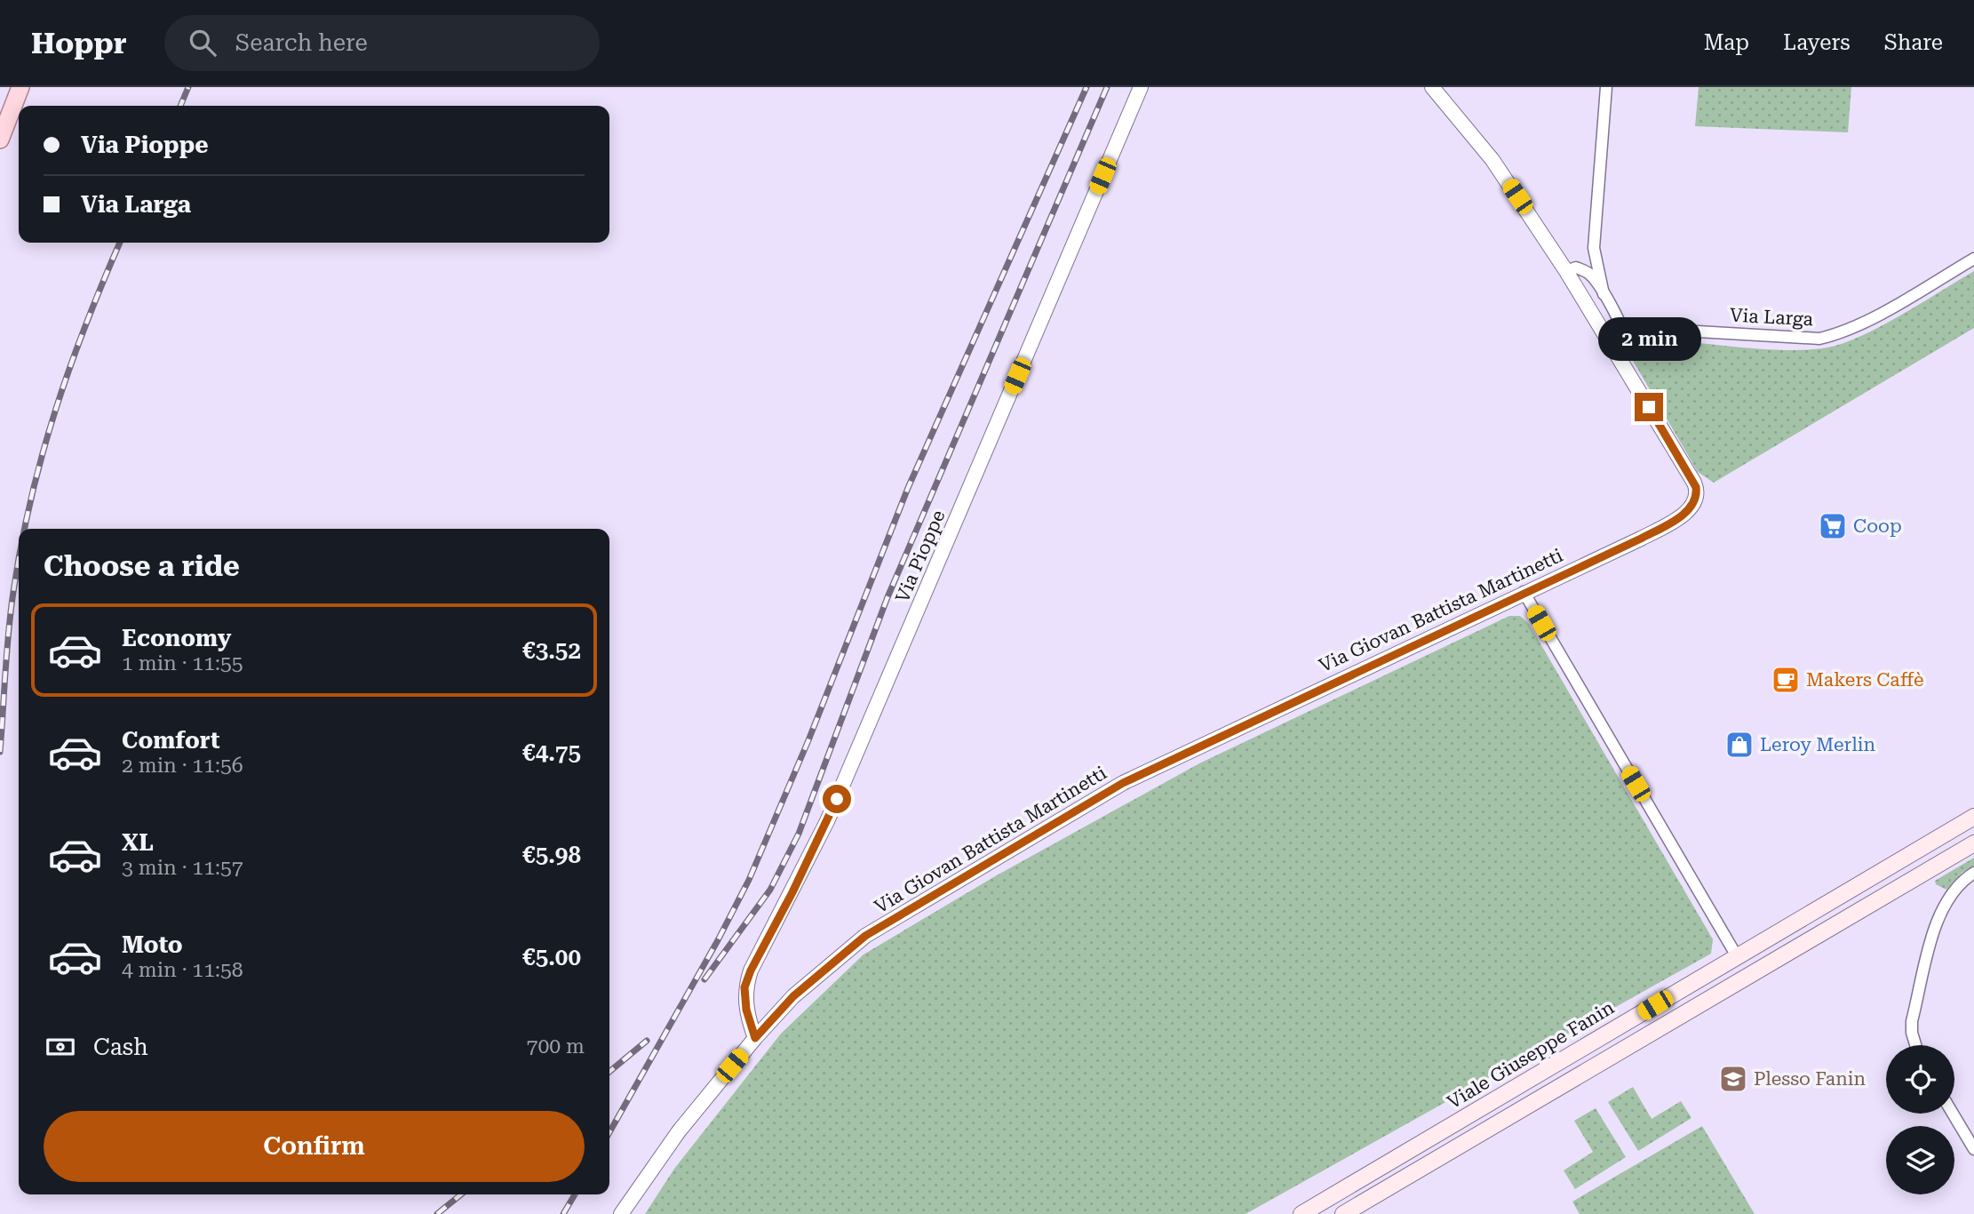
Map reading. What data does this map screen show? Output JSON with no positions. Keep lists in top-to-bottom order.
{
  "streets": {
    "main road": ["Viale Giuseppe Fanin"],
    "street": ["Via Larga", "Via Pioppe", "Via Giovan Battista Martinetti"]
  },
  "crossings": [
    ["Via Pioppe", "Via Giovan Battista Martinetti"]
  ],
  "places": {
    "supermarket": ["Coop"],
    "cafe": ["Makers Caffè"],
    "shop": ["Leroy Merlin"],
    "school or university": ["Plesso Fanin"]
  },
  "page": {
    "header": "Hoppr",
    "search": "Search here",
    "nav": ["Map", "Layers", "Share"],
    "banner": ["Via Pioppe", "Via Larga"],
    "bubble": "2 min",
    "heading": "Choose a ride",
    "list": [
      {
        "name": "Economy",
        "note": "1 min · 11:55",
        "value": "€3.52"
      },
      {
        "name": "Comfort",
        "note": "2 min · 11:56",
        "value": "€4.75"
      },
      {
        "name": "XL",
        "note": "3 min · 11:57",
        "value": "€5.98"
      },
      {
        "name": "Moto",
        "note": "4 min · 11:58",
        "value": "€5.00"
      }
    ],
    "pay": ["Cash", "700 m"],
    "buttons": "Confirm"
  }
}
